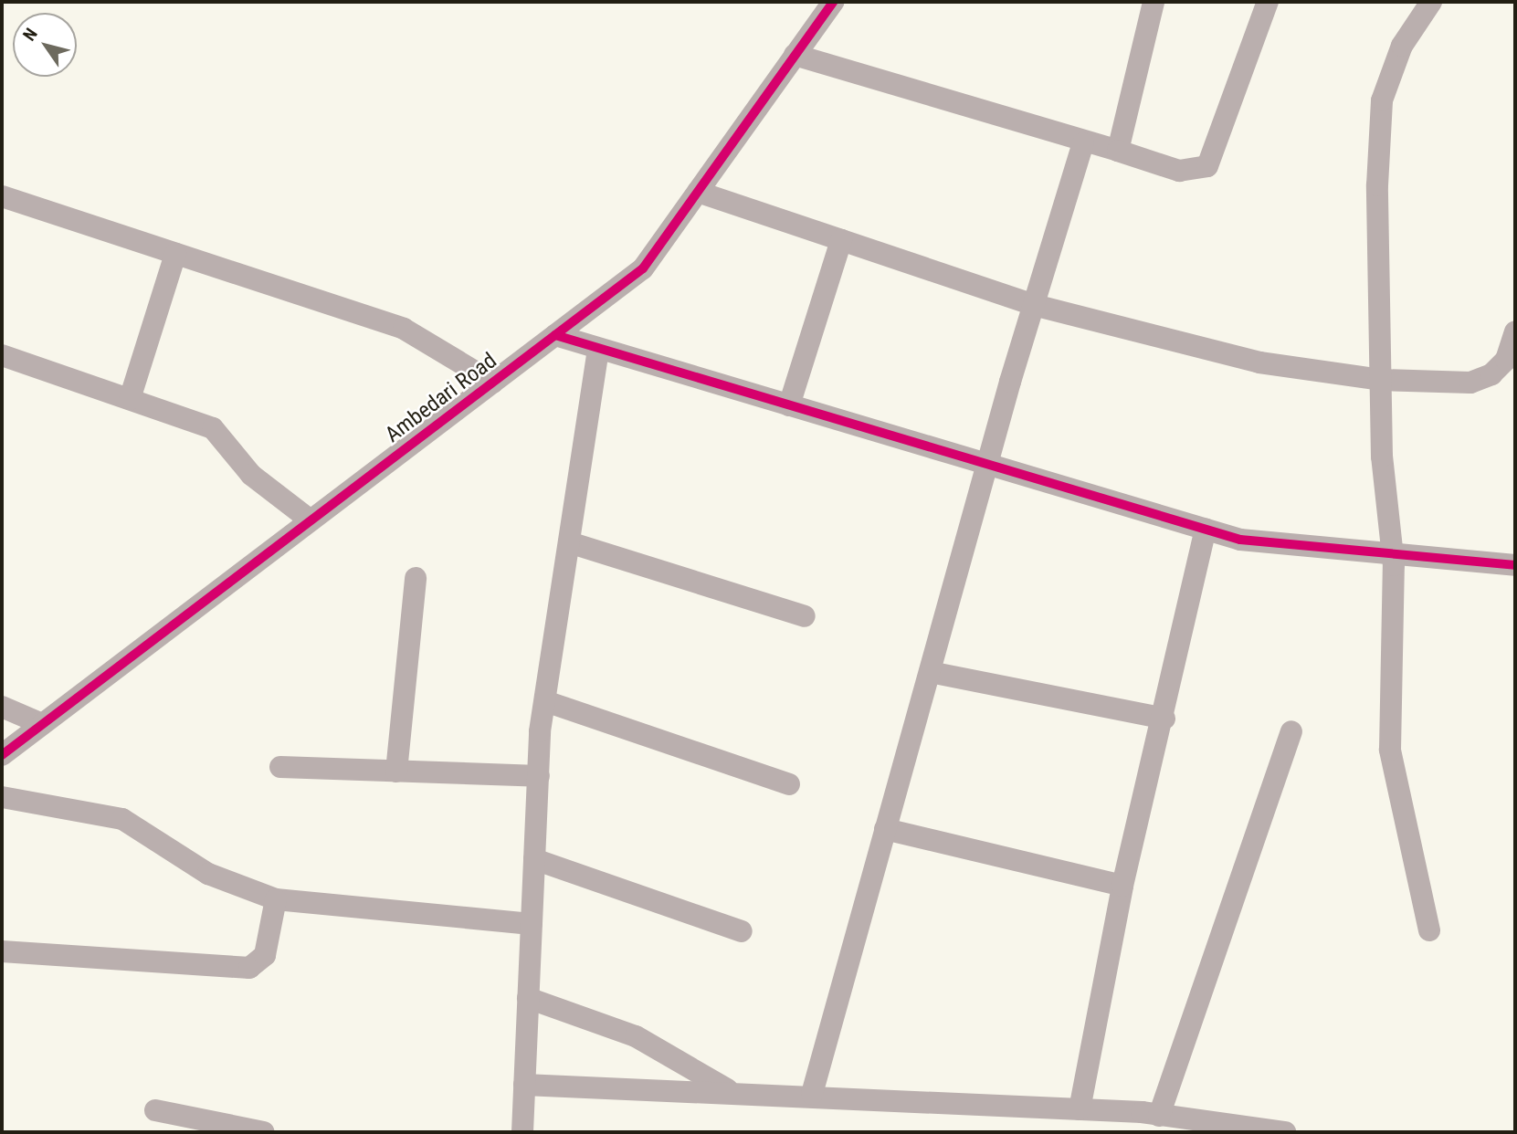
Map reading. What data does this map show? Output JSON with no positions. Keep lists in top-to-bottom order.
{
  "streets": {
    "street": ["Ambedari Road"]
  },
  "north": "top left"
}
